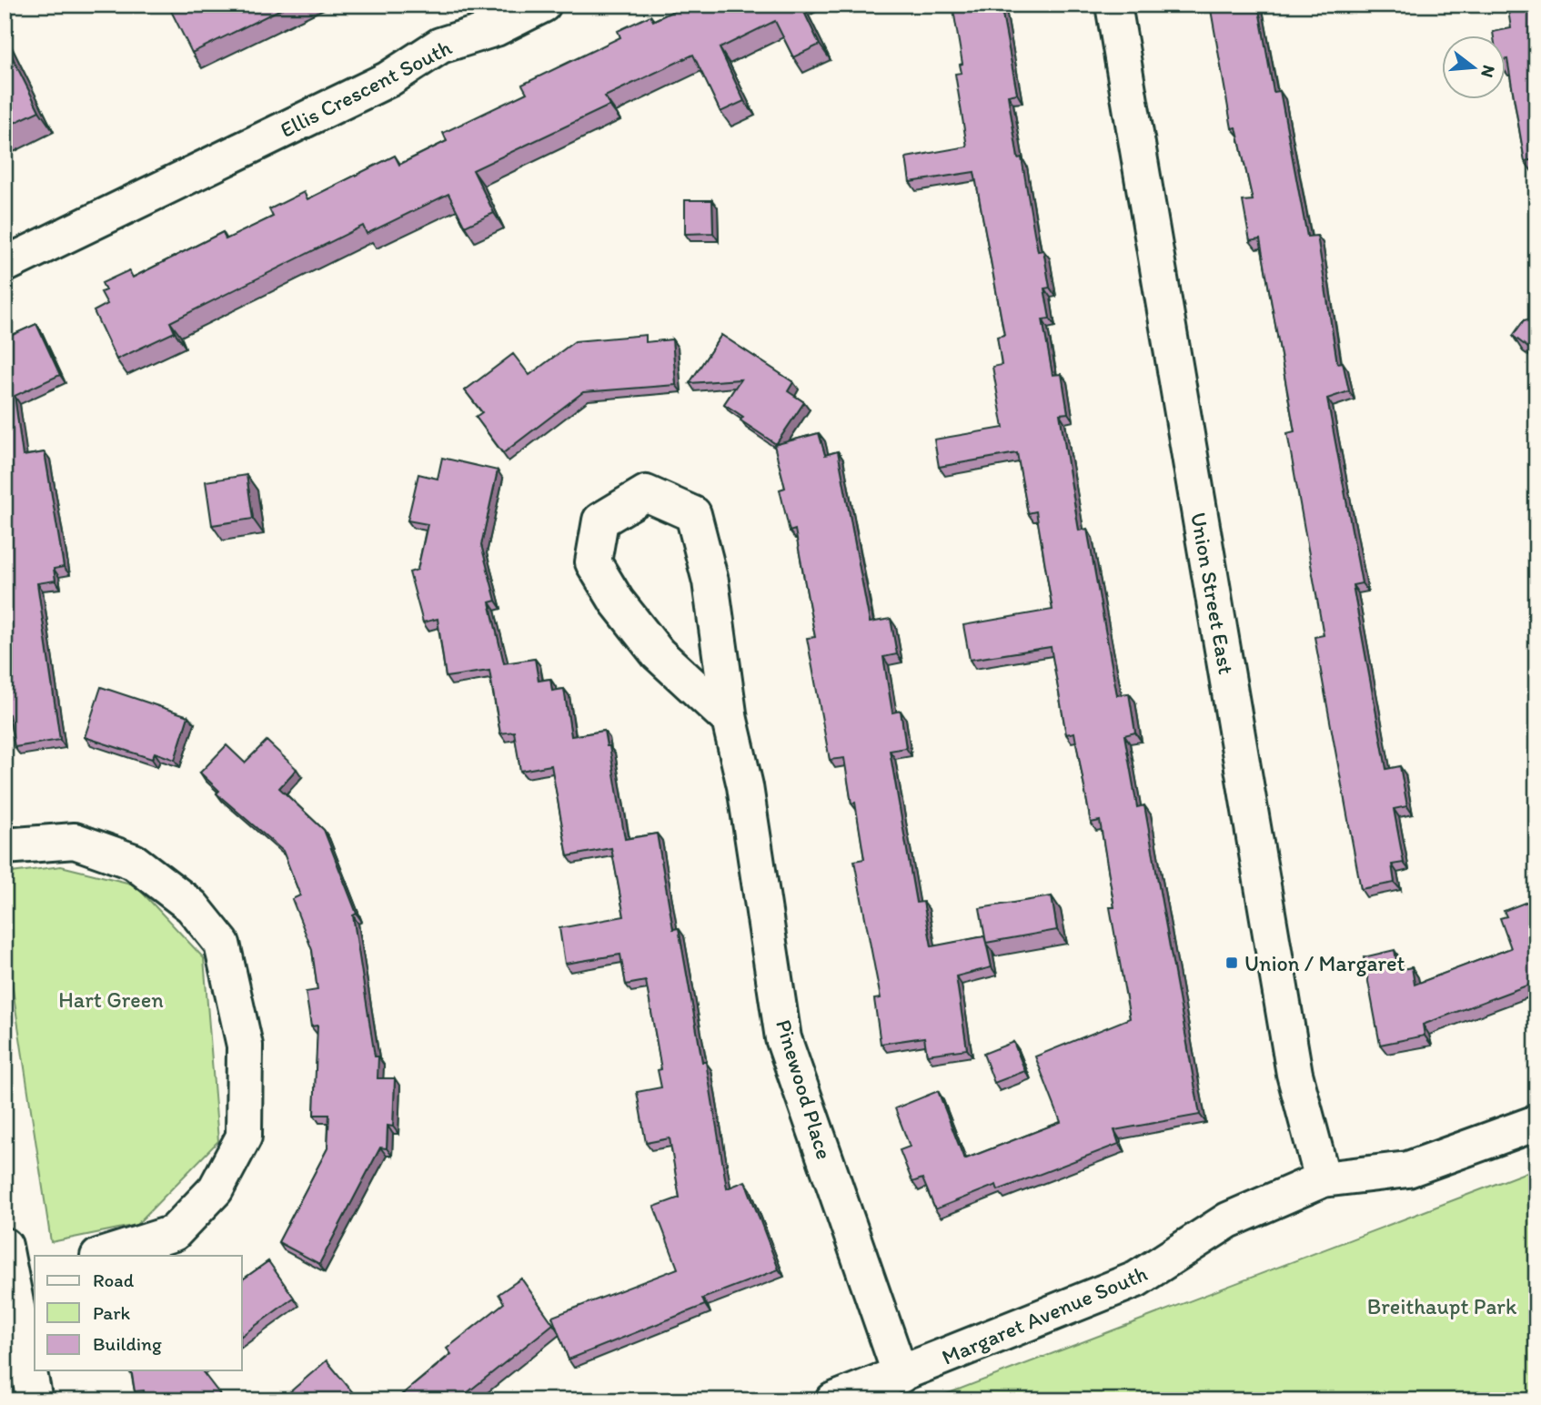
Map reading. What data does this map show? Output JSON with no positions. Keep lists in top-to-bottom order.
{
  "streets": {
    "street": [
      "Ellis Crescent South",
      "Union Street East",
      "Pinewood Place",
      "Margaret Avenue South"
    ]
  },
  "crossings": [
    ["Union Street East", "Margaret Avenue South"],
    ["Pinewood Place", "Margaret Avenue South"]
  ],
  "parks": ["Hart Green", "Breithaupt Park"],
  "places": {
    "transit": ["Union / Margaret"]
  },
  "legend": ["Road", "Park", "Building"],
  "north": "right"
}
